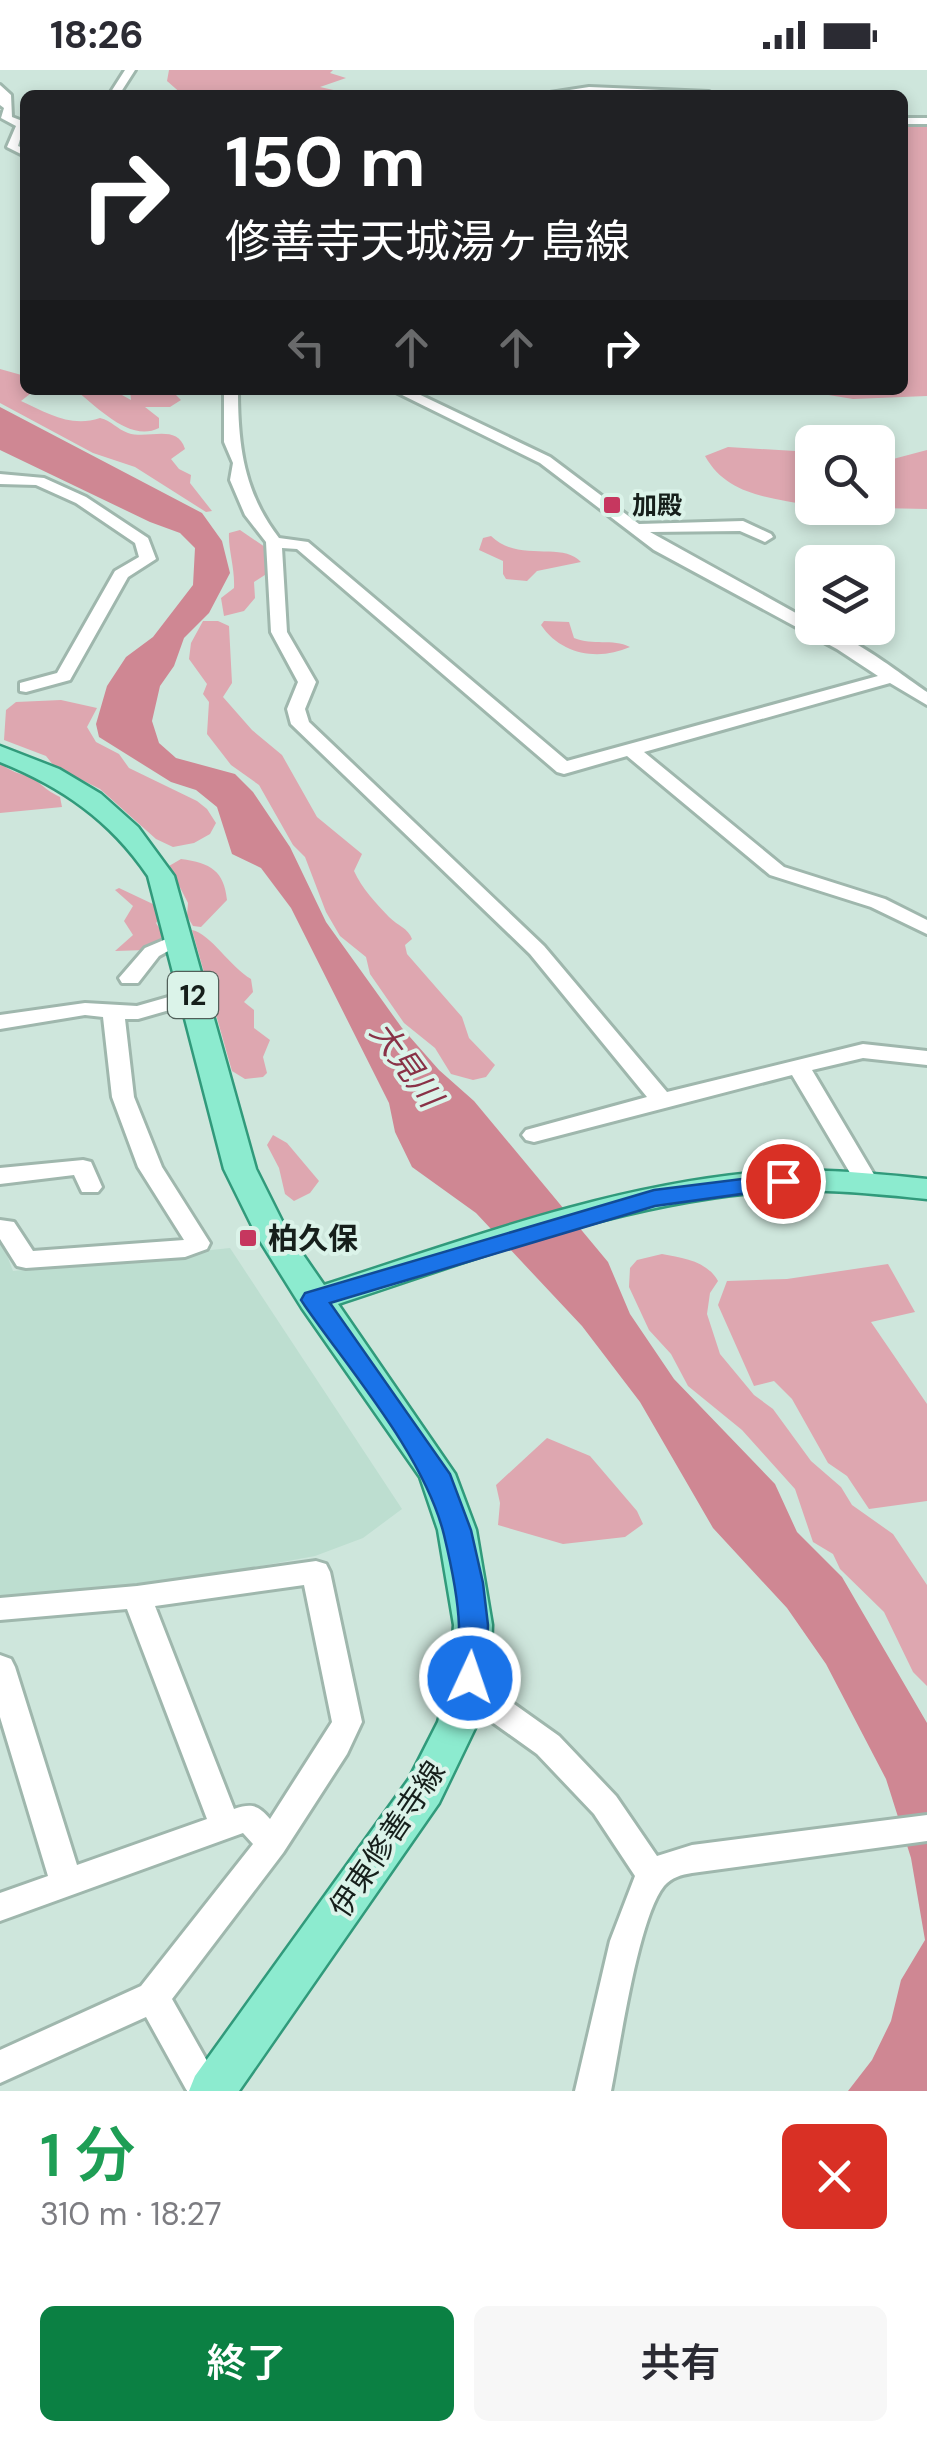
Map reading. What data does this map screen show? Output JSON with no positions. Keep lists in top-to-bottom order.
{
  "streets": {
    "main road": ["12", "伊東修善寺線"]
  },
  "water": ["大見川"],
  "places": {
    "transit": ["加殿", "柏久保"]
  },
  "page": {
    "status": "18:26",
    "turn": ["150 m", "修善寺天城湯ヶ島線"],
    "heading": ["1 分", "310 m · 18:27"],
    "buttons": ["終了", "共有"]
  }
}
